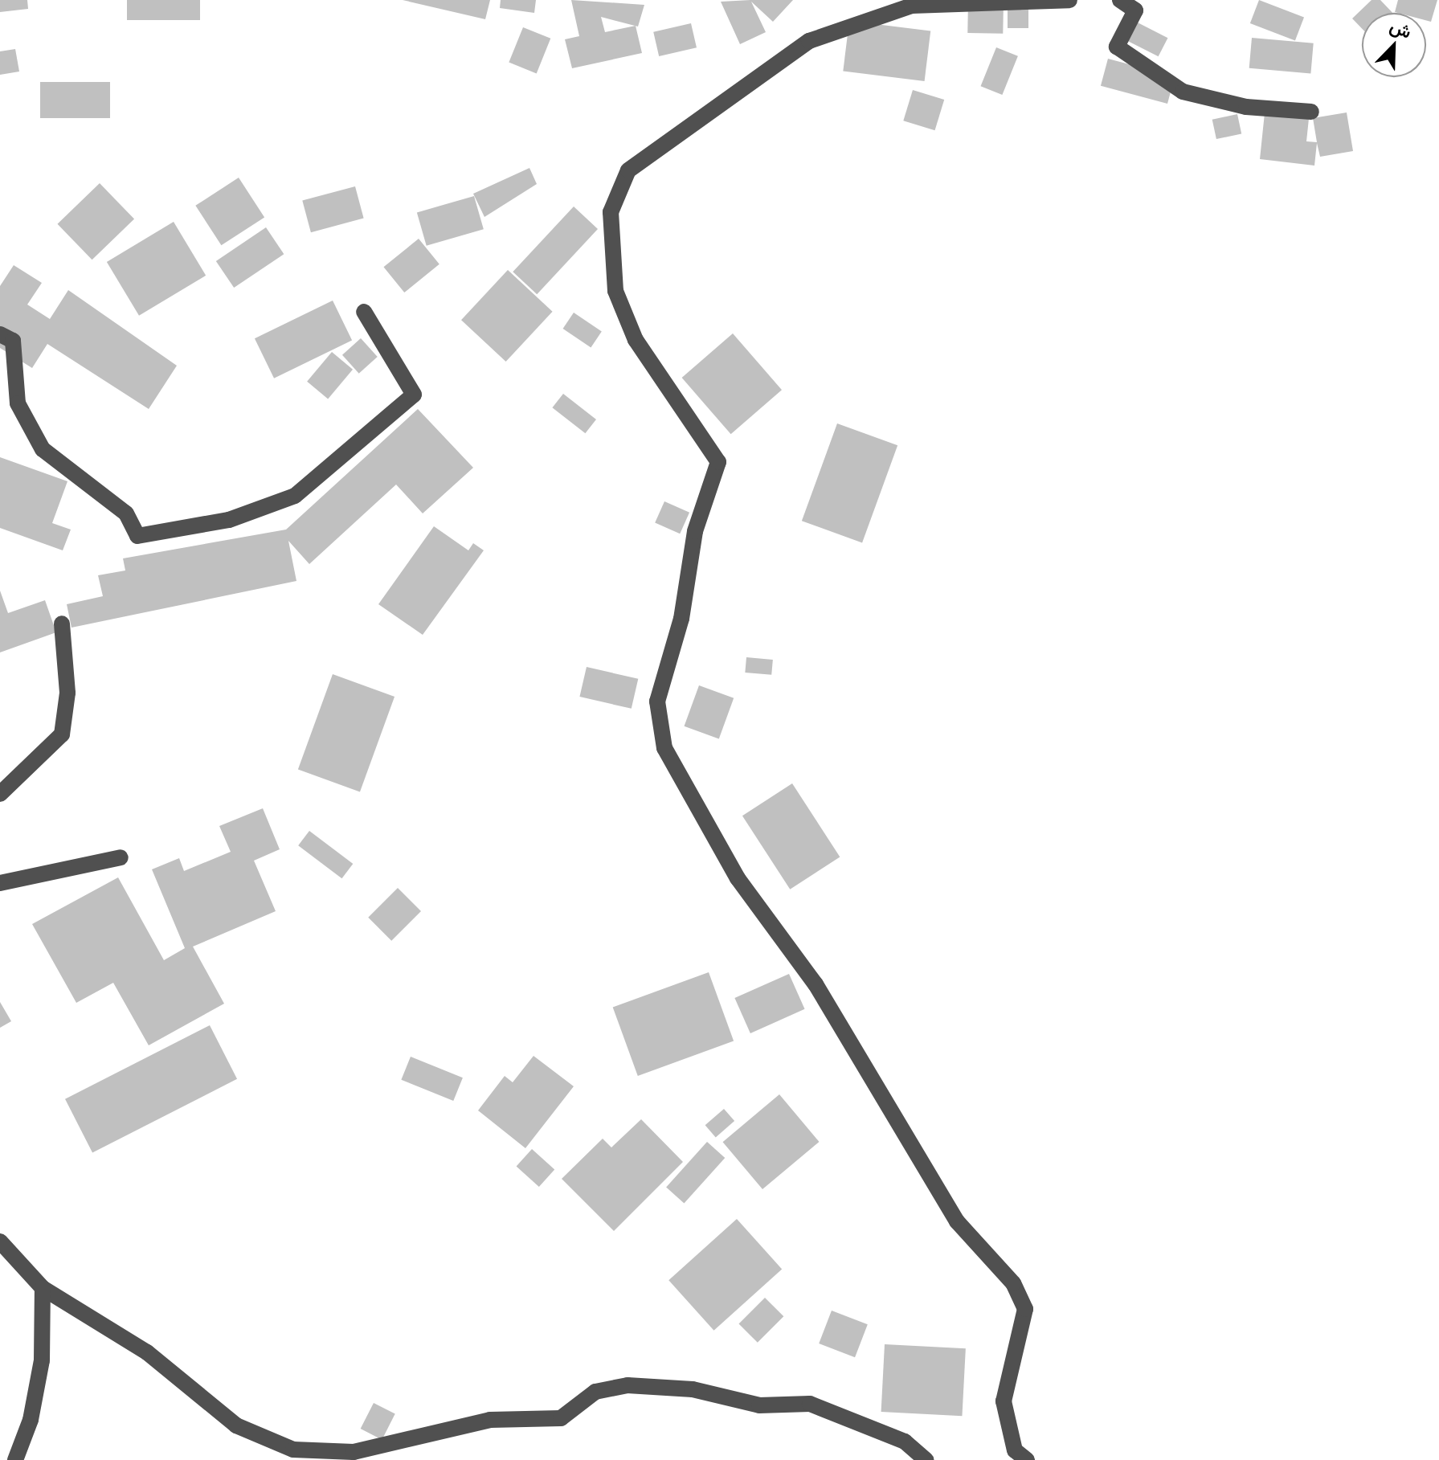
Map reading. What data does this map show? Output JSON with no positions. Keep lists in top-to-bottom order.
{
  "north": "top right"
}
